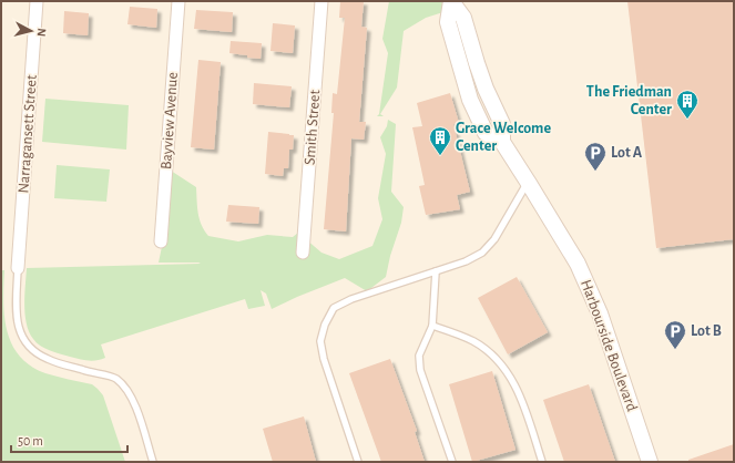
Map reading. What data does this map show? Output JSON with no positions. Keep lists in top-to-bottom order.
{
  "streets": {
    "street": [
      "Bayview Avenue",
      "Smith Street",
      "Narragansett Street",
      "Harbourside Boulevard"
    ]
  },
  "places": {
    "building": ["The Friedman Center", "Grace Welcome Center"],
    "parking": ["Lot A", "Lot B"]
  },
  "scale_bar": "50 m",
  "north": "right"
}
